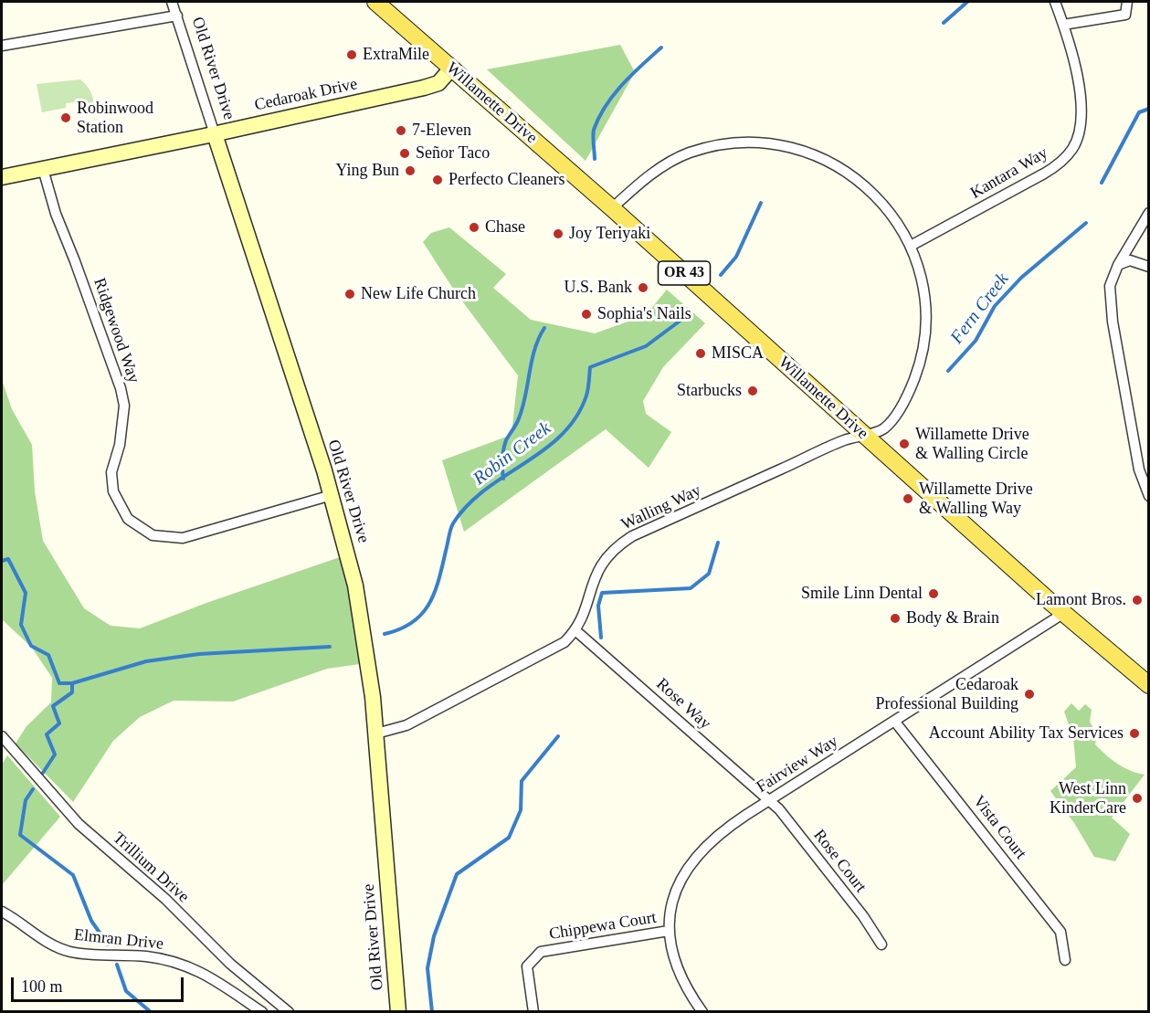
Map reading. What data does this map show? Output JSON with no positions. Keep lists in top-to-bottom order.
{
  "streets": {
    "main road": ["Willamette Drive", "OR 43"],
    "street": [
      "Old River Drive",
      "Cedaroak Drive",
      "Kantara Way",
      "Ridgewood Way",
      "Walling Way",
      "Rose Way",
      "Fairview Way",
      "Vista Court",
      "Rose Court",
      "Trillium Drive",
      "Chippewa Court",
      "Elmran Drive"
    ]
  },
  "crossings": [
    ["Old River Drive", "Cedaroak Drive"],
    ["Old River Drive", "Ridgewood Way"],
    ["Cedaroak Drive", "Willamette Drive"],
    ["Cedaroak Drive", "Ridgewood Way"],
    ["Willamette Drive", "Walling Way"],
    ["Willamette Drive", "Fairview Way"],
    ["Kantara Way", "Walling Way"],
    ["Walling Way", "Rose Way"],
    ["Rose Way", "Fairview Way"],
    ["Rose Way", "Rose Court"],
    ["Fairview Way", "Vista Court"],
    ["Fairview Way", "Rose Court"],
    ["Fairview Way", "Chippewa Court"]
  ],
  "water": ["Fern Creek", "Robin Creek"],
  "places": [
    "ExtraMile",
    "Robinwood Station",
    "7-Eleven",
    "Señor Taco",
    "Ying Bun",
    "Perfecto Cleaners",
    "Chase",
    "Joy Teriyaki",
    "U.S. Bank",
    "New Life Church",
    "Sophia's Nails",
    "MISCA",
    "Starbucks",
    "Willamette Drive & Walling Circle",
    "Willamette Drive & Walling Way",
    "Smile Linn Dental",
    "Lamont Bros.",
    "Body & Brain",
    "Cedaroak Professional Building",
    "Account Ability Tax Services",
    "West Linn KinderCare"
  ],
  "scale_bar": "100 m"
}
